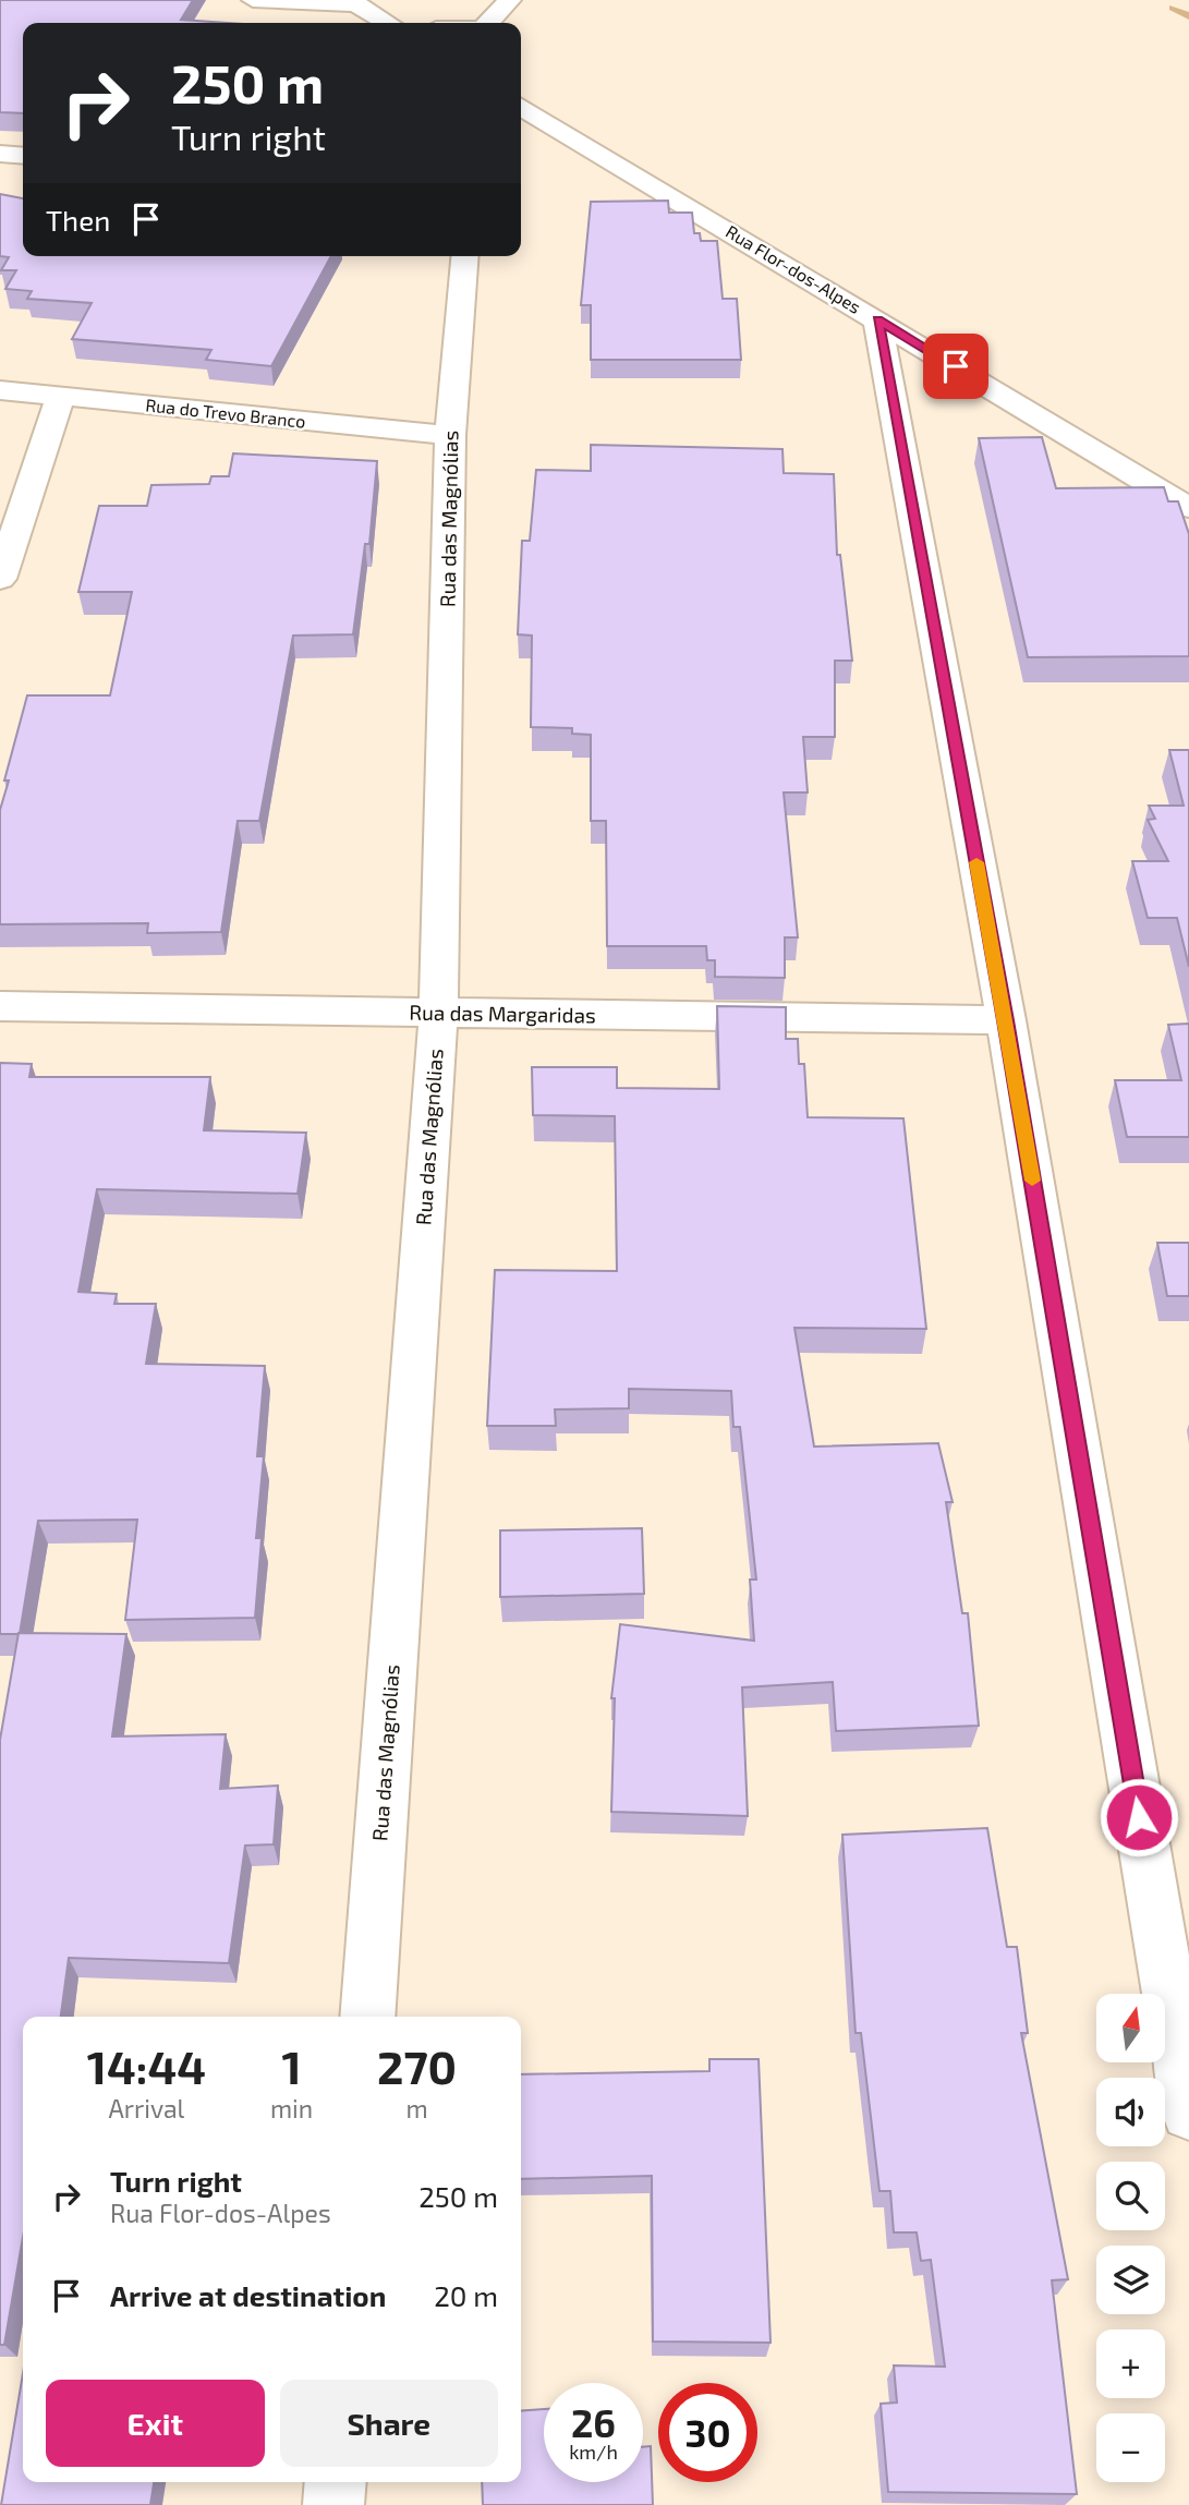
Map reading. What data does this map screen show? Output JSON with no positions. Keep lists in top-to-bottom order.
{
  "streets": {
    "street": [
      "Rua Flor-dos-Alpes",
      "Rua do Trevo Branco",
      "Rua das Magnólias",
      "Rua das Margaridas"
    ]
  },
  "crossings": [
    ["Rua do Trevo Branco", "Rua das Magnólias"],
    ["Rua das Magnólias", "Rua das Margaridas"]
  ],
  "north": "top",
  "page": {
    "turn": ["250 m", "Turn right"],
    "then": "Then",
    "map_buttons": ["+", "−"],
    "eta": [
      "14:44",
      "Arrival",
      "1",
      "min",
      "270",
      "m"
    ],
    "list": [
      {
        "name": "Turn right",
        "note": "Rua Flor-dos-Alpes",
        "value": "250 m"
      },
      {
        "name": "Arrive at destination",
        "value": "20 m"
      }
    ],
    "buttons": ["Exit", "Share"],
    "speed": "26 km/h",
    "limit": "30"
  }
}
